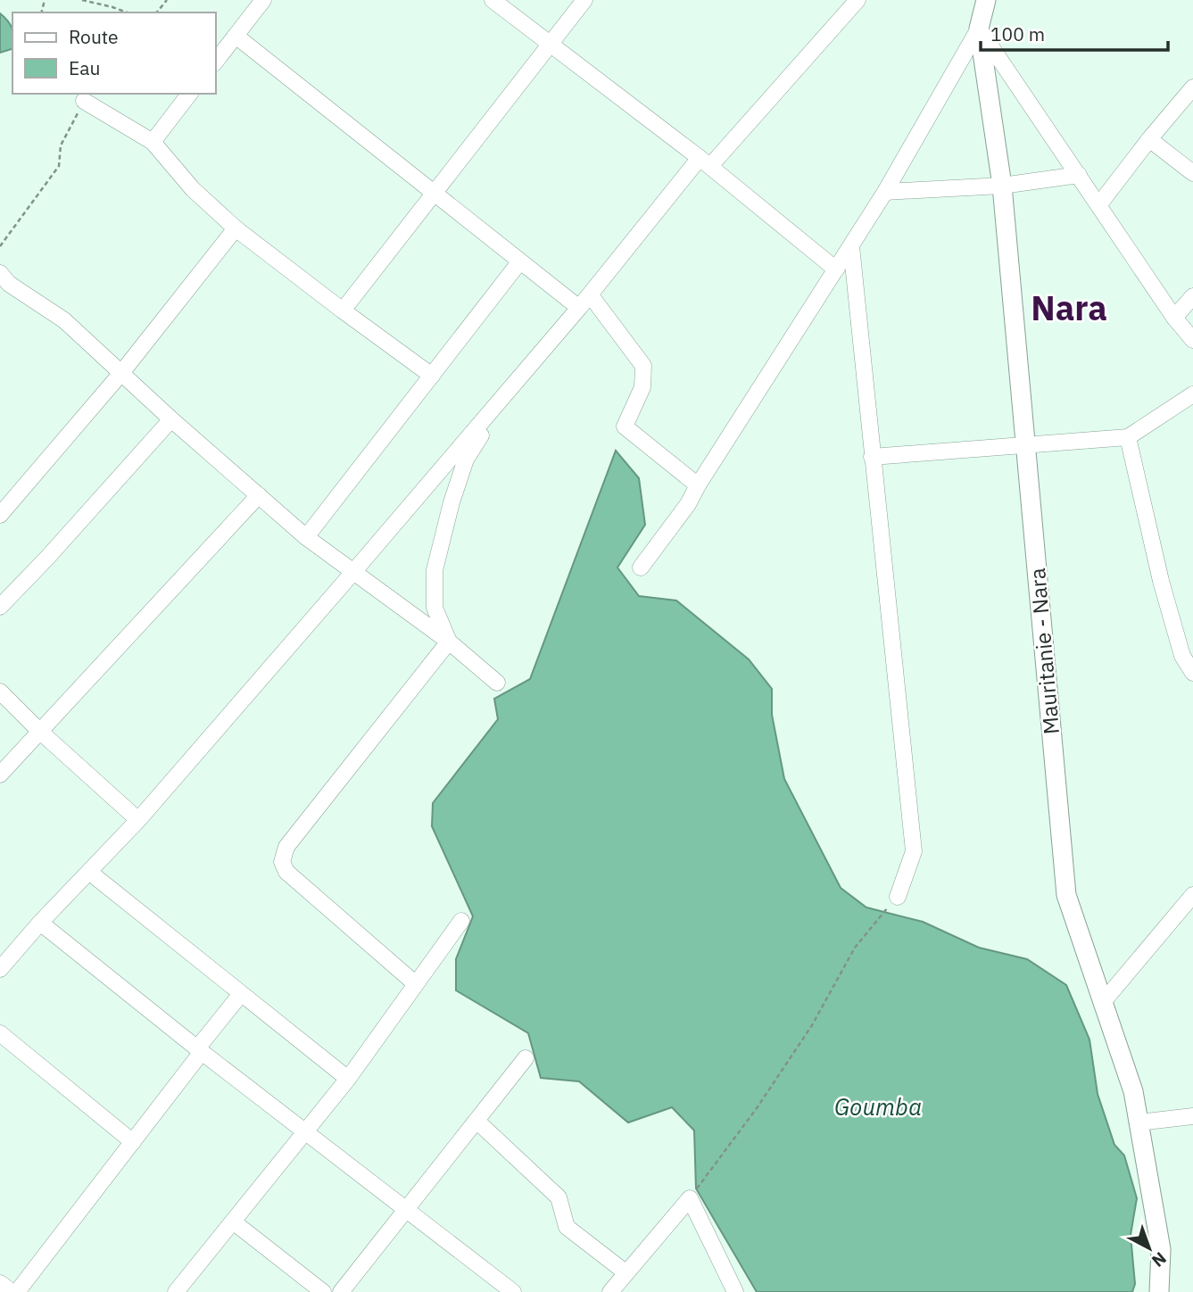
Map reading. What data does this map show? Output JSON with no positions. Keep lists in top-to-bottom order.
{
  "streets": {
    "main road": ["Mauritanie - Nara"]
  },
  "districts": ["Nara"],
  "water": ["Goumba"],
  "legend": ["Route", "Eau"],
  "scale_bar": "100 m",
  "north": "bottom right"
}
